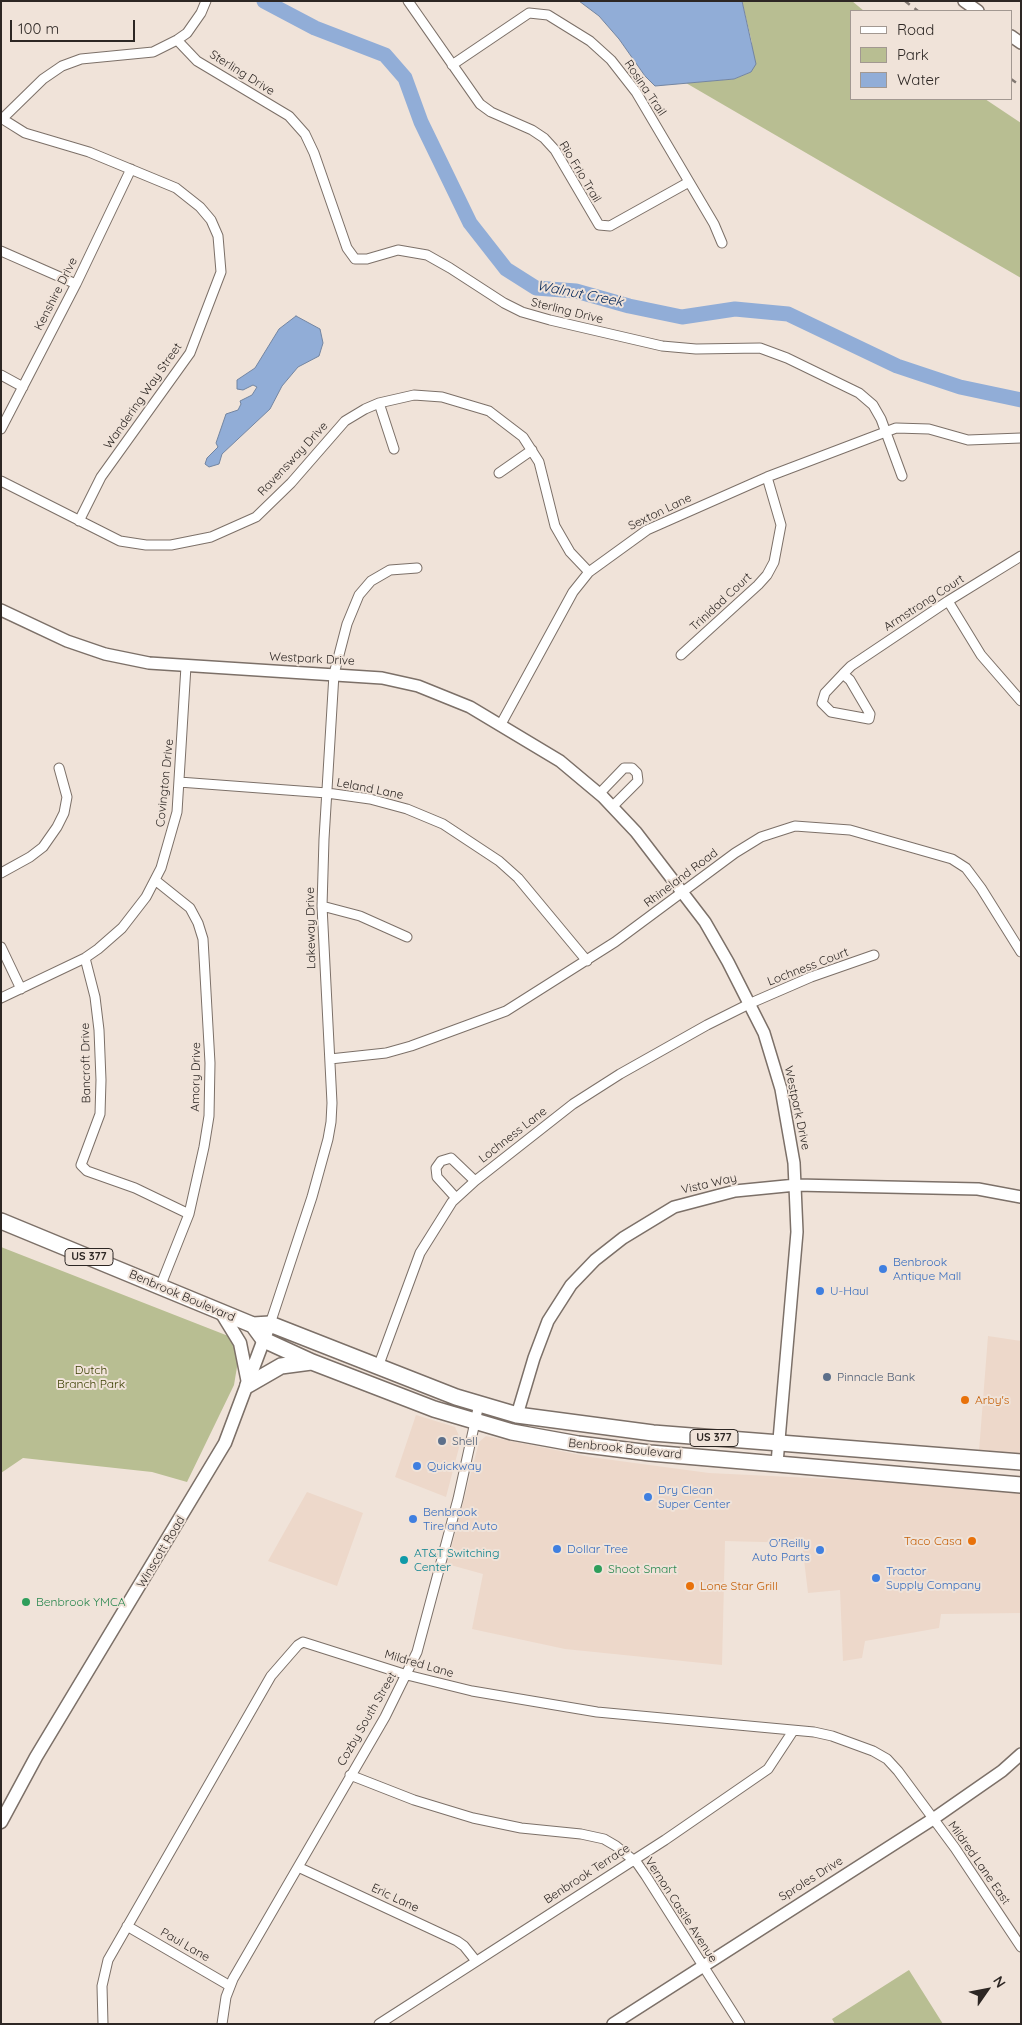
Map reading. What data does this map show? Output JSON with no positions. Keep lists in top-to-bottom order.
{
  "streets": {
    "highway": ["US 377", "Benbrook Boulevard"],
    "main road": ["Winscott Road"],
    "street": [
      "Sterling Drive",
      "Rosina Trail",
      "Rio Frio Trail",
      "Kenshire Drive",
      "Wandering Way Street",
      "Ravensway Drive",
      "Sexton Lane",
      "Trinidad Court",
      "Armstrong Court",
      "Westpark Drive",
      "Covington Drive",
      "Leland Lane",
      "Rhineland Road",
      "Lakeway Drive",
      "Lochness Court",
      "Bancroft Drive",
      "Amory Drive",
      "Lochness Lane",
      "Vista Way",
      "Mildred Lane",
      "Cozby South Street",
      "Mildred Lane East",
      "Benbrook Terrace",
      "Sproles Drive",
      "Eric Lane",
      "Vernon Castle Avenue",
      "Paul Lane"
    ]
  },
  "crossings": [
    ["Sterling Drive", "Sexton Lane"],
    ["Rosina Trail", "Rio Frio Trail"],
    ["Kenshire Drive", "Wandering Way Street"],
    ["Wandering Way Street", "Ravensway Drive"],
    ["Ravensway Drive", "Sexton Lane"],
    ["Sexton Lane", "Trinidad Court"],
    ["Sexton Lane", "Westpark Drive"],
    ["Westpark Drive", "Covington Drive"],
    ["Westpark Drive", "Rhineland Road"],
    ["Westpark Drive", "Lakeway Drive"],
    ["Westpark Drive", "Lochness Court"],
    ["Westpark Drive", "Lochness Lane"],
    ["Westpark Drive", "Vista Way"],
    ["Westpark Drive", "Benbrook Boulevard"],
    ["Covington Drive", "Leland Lane"],
    ["Covington Drive", "Bancroft Drive"],
    ["Covington Drive", "Amory Drive"],
    ["Leland Lane", "Rhineland Road"],
    ["Leland Lane", "Lakeway Drive"],
    ["Rhineland Road", "Lakeway Drive"],
    ["Lakeway Drive", "Benbrook Boulevard"],
    ["Lakeway Drive", "Winscott Road"],
    ["Lochness Court", "Lochness Lane"],
    ["Bancroft Drive", "Amory Drive"],
    ["Amory Drive", "Benbrook Boulevard"],
    ["Lochness Lane", "Benbrook Boulevard"],
    ["Vista Way", "Benbrook Boulevard"],
    ["Benbrook Boulevard", "Winscott Road"],
    ["Benbrook Boulevard", "Cozby South Street"],
    ["Mildred Lane", "Cozby South Street"],
    ["Mildred Lane", "Mildred Lane East"],
    ["Mildred Lane", "Benbrook Terrace"],
    ["Mildred Lane", "Sproles Drive"],
    ["Mildred Lane", "Paul Lane"],
    ["Cozby South Street", "Eric Lane"],
    ["Cozby South Street", "Vernon Castle Avenue"],
    ["Cozby South Street", "Paul Lane"],
    ["Mildred Lane East", "Sproles Drive"],
    ["Benbrook Terrace", "Eric Lane"],
    ["Benbrook Terrace", "Vernon Castle Avenue"],
    ["Sproles Drive", "Vernon Castle Avenue"]
  ],
  "water": ["Walnut Creek"],
  "parks": ["Dutch Branch Park"],
  "places": [
    "Benbrook Antique Mall",
    "U-Haul",
    "Pinnacle Bank",
    "Arby's",
    "Shell",
    "Quickway",
    "Dry Clean Super Center",
    "Benbrook Tire and Auto",
    "Taco Casa",
    "Dollar Tree",
    "O'Reilly Auto Parts",
    "AT&T Switching Center",
    "Shoot Smart",
    "Tractor Supply Company",
    "Lone Star Grill",
    "Benbrook YMCA"
  ],
  "legend": ["Road", "Park", "Water"],
  "scale_bar": "100 m",
  "north": "top right"
}
